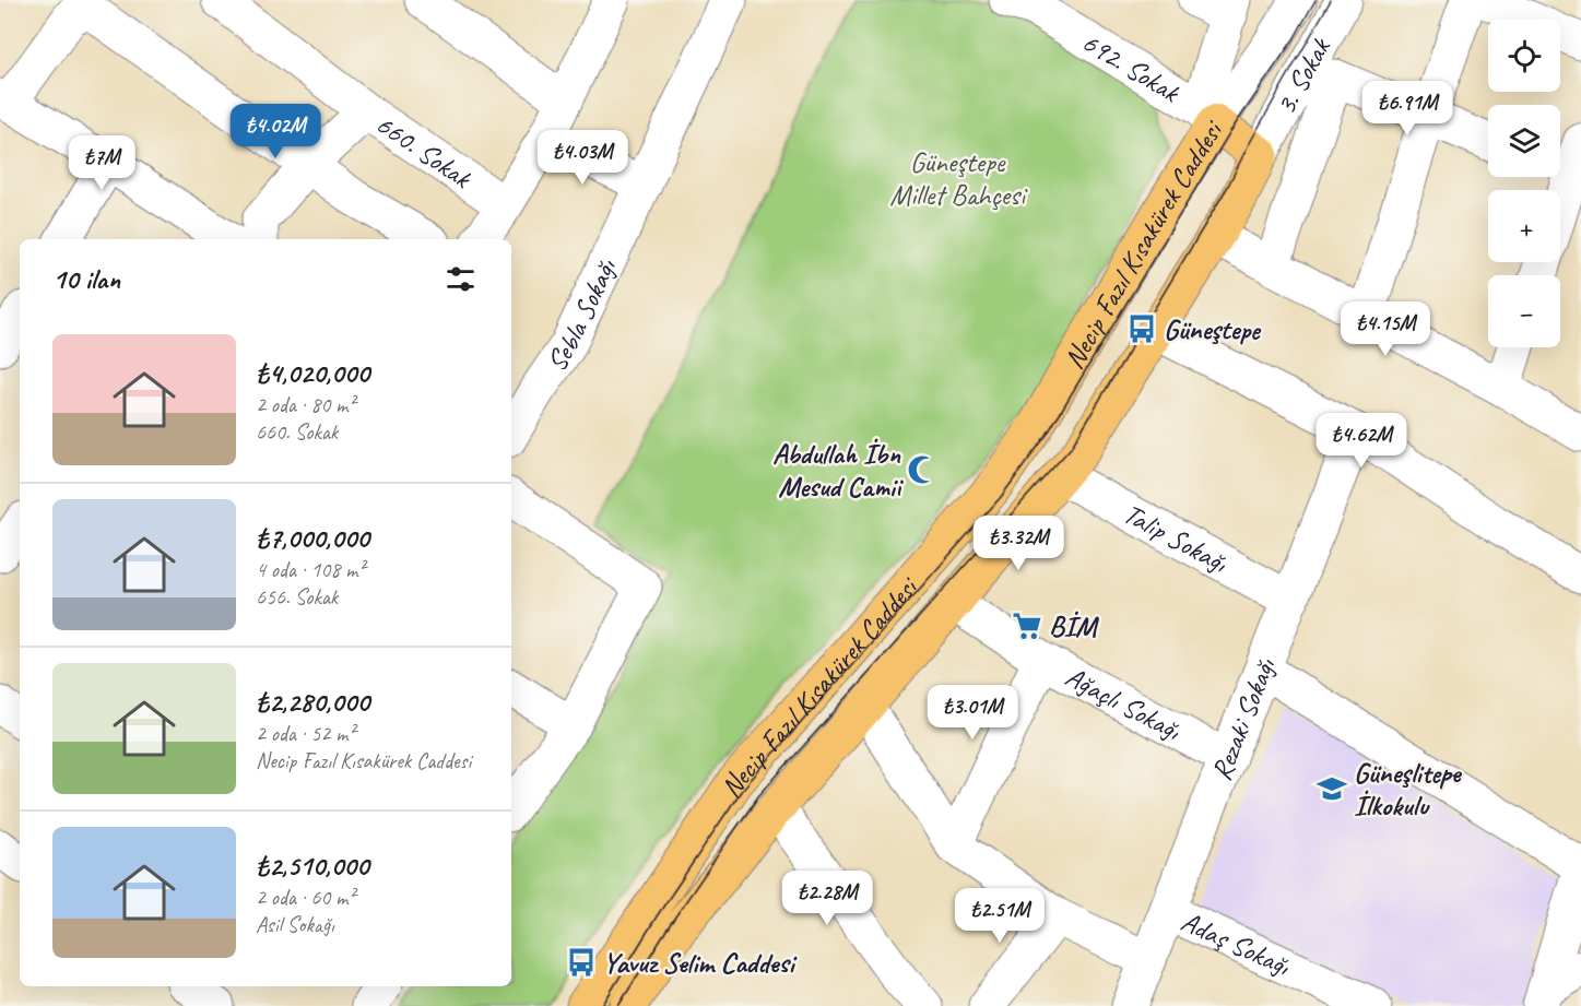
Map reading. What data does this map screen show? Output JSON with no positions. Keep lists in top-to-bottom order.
{
  "streets": {
    "main road": ["Necip Fazıl Kısakürek Caddesi"],
    "street": [
      "692. Sokak",
      "3. Sokak",
      "660. Sokak",
      "Sebla Sokağı",
      "Talip Sokağı",
      "Ağaçlı Sokağı",
      "Rezaki Sokağı",
      "Adaş Sokağı"
    ]
  },
  "crossings": [
    ["692. Sokak", "Necip Fazıl Kısakürek Caddesi"],
    ["3. Sokak", "Necip Fazıl Kısakürek Caddesi"],
    ["Necip Fazıl Kısakürek Caddesi", "Talip Sokağı"],
    ["Necip Fazıl Kısakürek Caddesi", "Ağaçlı Sokağı"],
    ["Talip Sokağı", "Rezaki Sokağı"],
    ["Ağaçlı Sokağı", "Rezaki Sokağı"],
    ["Rezaki Sokağı", "Adaş Sokağı"]
  ],
  "parks": ["Güneştepe Millet Bahçesi"],
  "places": {
    "bus stop": ["Güneştepe", "Yavuz Selim Caddesi"],
    "mosque": ["Abdullah İbn Mesud Camii"],
    "supermarket": ["BİM"],
    "school or university": ["Güneşlitepe İlkokulu"]
  },
  "page": {
    "map_buttons": ["+", "−"],
    "price": [
      "₺6.91M",
      "₺4.02M",
      "₺4.03M",
      "₺7M",
      "₺4.15M",
      "₺4.62M",
      "₺3.32M",
      "₺3.01M",
      "₺2.28M",
      "₺2.51M"
    ],
    "heading": "10 ilan",
    "list": [
      {
        "name": "₺4,020,000",
        "note": "2 oda · 80 m² · 660. Sokak"
      },
      {
        "name": "₺7,000,000",
        "note": "4 oda · 108 m² · 656. Sokak"
      },
      {
        "name": "₺2,280,000",
        "note": "2 oda · 52 m² · Necip Fazıl Kısakürek Caddesi"
      },
      {
        "name": "₺2,510,000",
        "note": "2 oda · 60 m² · Asil Sokağı"
      }
    ]
  }
}
